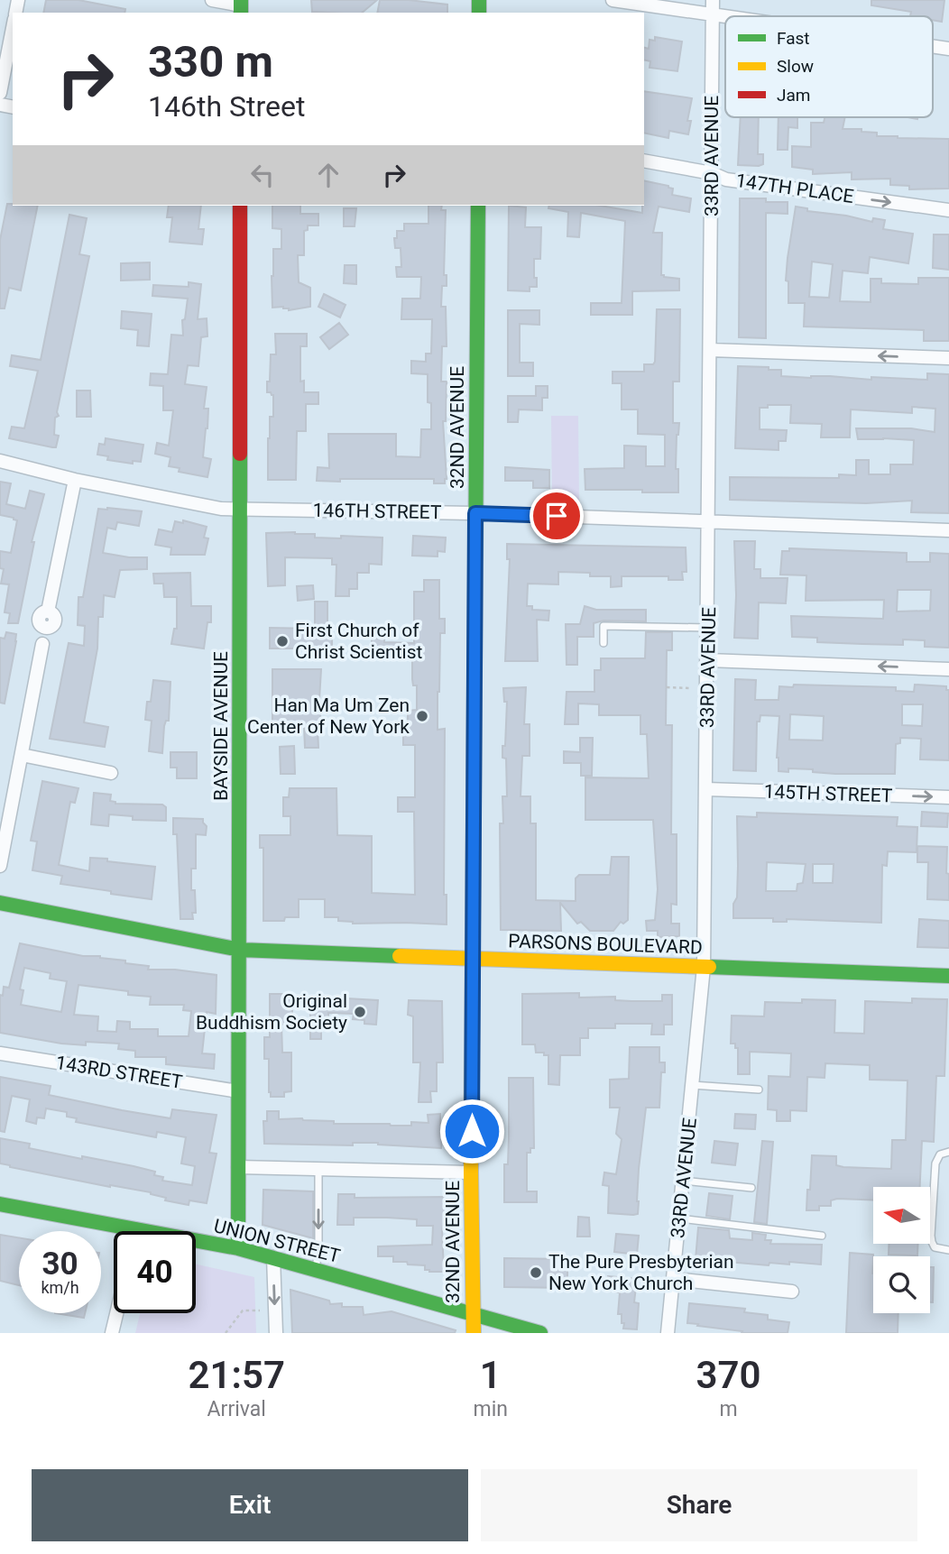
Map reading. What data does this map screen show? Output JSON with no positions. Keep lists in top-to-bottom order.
{
  "streets": {
    "street": [
      "33RD AVENUE",
      "147TH PLACE",
      "32ND AVENUE",
      "146TH STREET",
      "BAYSIDE AVENUE",
      "145TH STREET",
      "PARSONS BOULEVARD",
      "143RD STREET",
      "UNION STREET"
    ]
  },
  "crossings": [
    ["33RD AVENUE", "147TH PLACE"],
    ["33RD AVENUE", "146TH STREET"],
    ["33RD AVENUE", "145TH STREET"],
    ["33RD AVENUE", "PARSONS BOULEVARD"],
    ["32ND AVENUE", "146TH STREET"],
    ["32ND AVENUE", "PARSONS BOULEVARD"],
    ["32ND AVENUE", "UNION STREET"],
    ["146TH STREET", "BAYSIDE AVENUE"],
    ["BAYSIDE AVENUE", "PARSONS BOULEVARD"],
    ["BAYSIDE AVENUE", "143RD STREET"],
    ["BAYSIDE AVENUE", "UNION STREET"]
  ],
  "one_way": ["147TH PLACE", "145TH STREET"],
  "places": [
    "First Church of Christ Scientist",
    "Han Ma Um Zen Center of New York",
    "Original Buddhism Society",
    "The Pure Presbyterian New York Church"
  ],
  "legend": ["Fast", "Slow", "Jam"],
  "north": "left",
  "page": {
    "turn": ["330 m", "146th Street"],
    "speed": "30 km/h",
    "limit": "40",
    "eta": [
      "21:57",
      "Arrival",
      "1",
      "min",
      "370",
      "m"
    ],
    "buttons": ["Exit", "Share"]
  }
}
